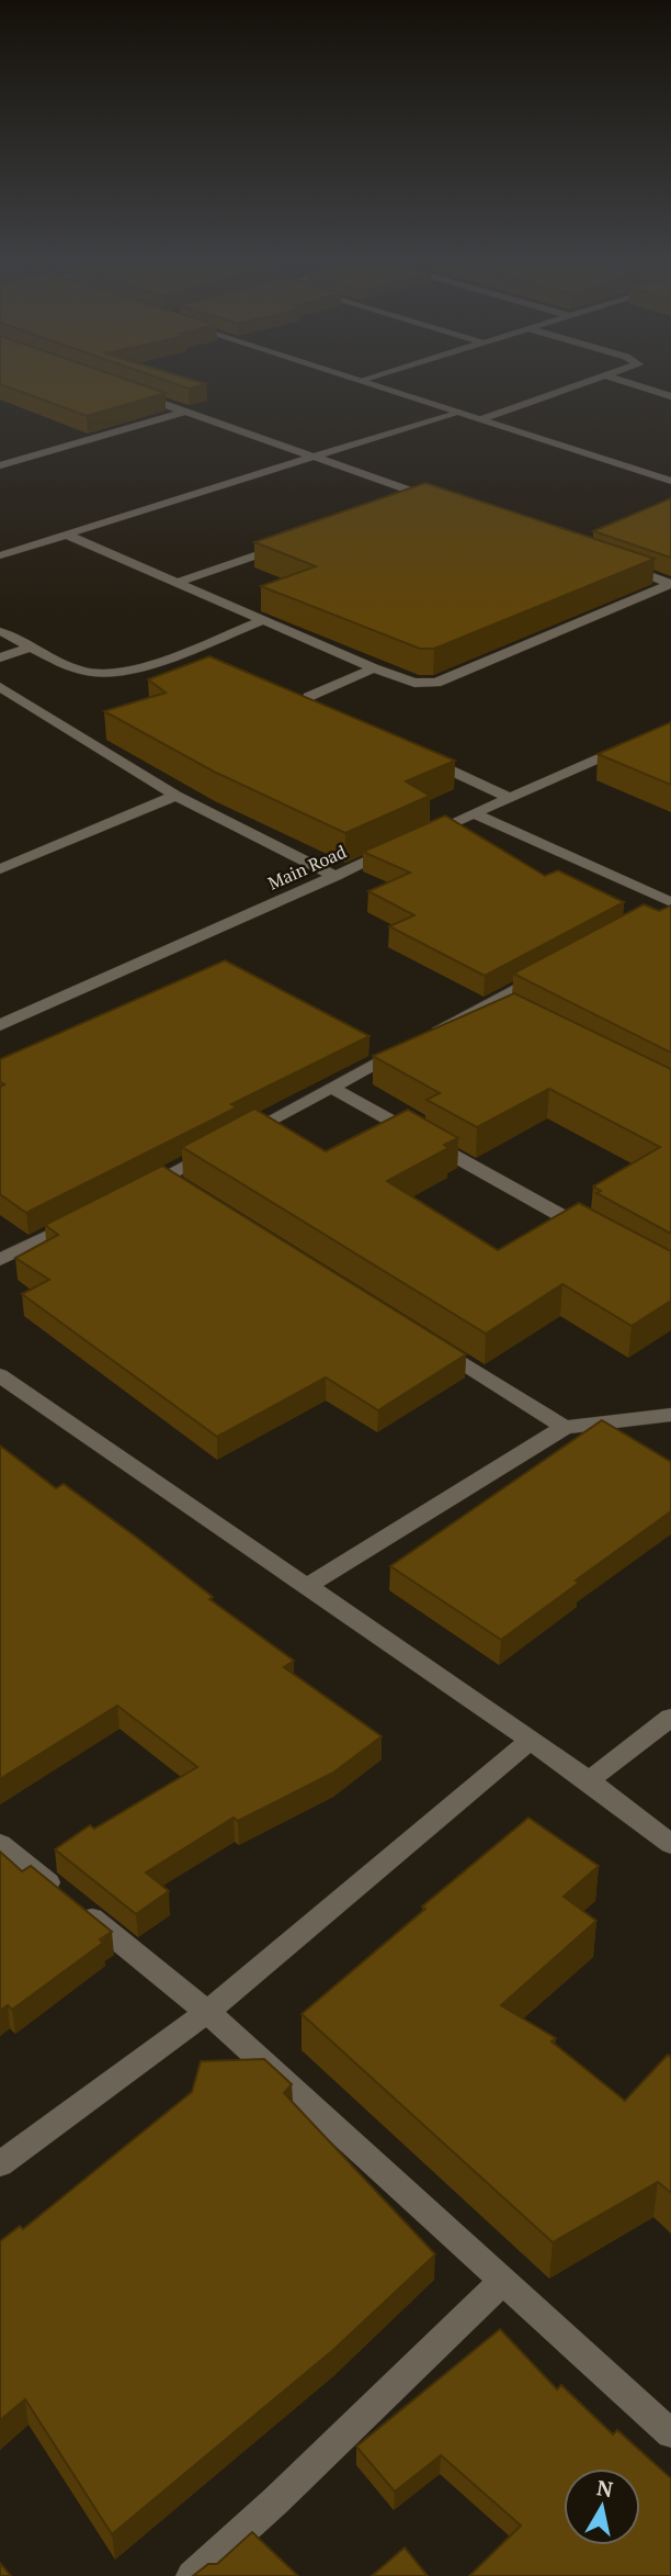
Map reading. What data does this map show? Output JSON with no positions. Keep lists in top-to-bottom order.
{
  "streets": {
    "street": ["Main Road"]
  },
  "north": "top"
}
